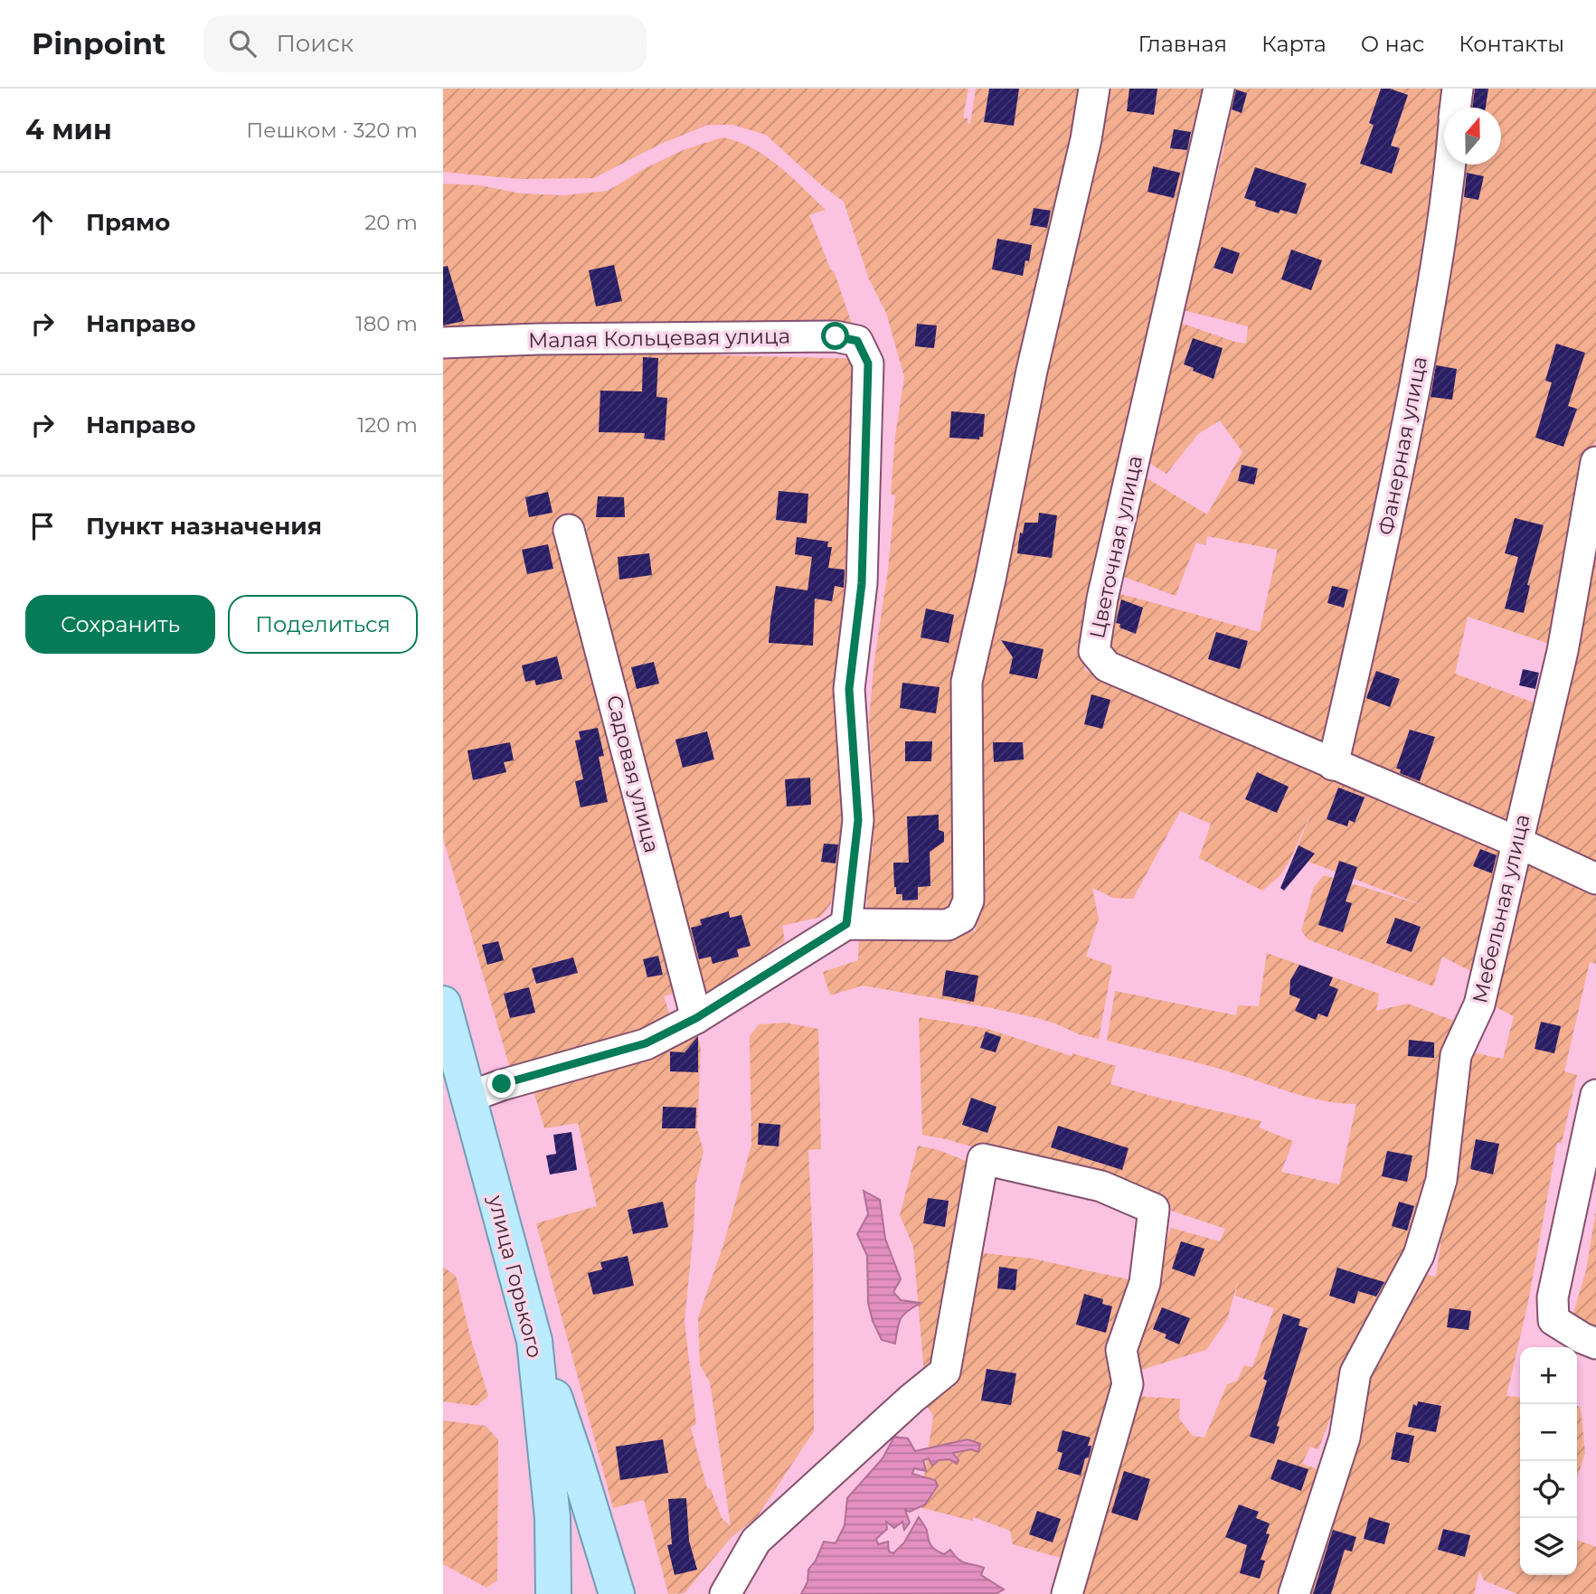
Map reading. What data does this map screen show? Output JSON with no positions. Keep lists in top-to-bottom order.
{
  "streets": {
    "main road": ["улица Горького"],
    "street": [
      "Малая Кольцевая улица",
      "Фанерная улица",
      "Цветочная улица",
      "Садовая улица",
      "Мебельная улица"
    ]
  },
  "crossings": [
    ["Фанерная улица", "Цветочная улица"],
    ["Цветочная улица", "Мебельная улица"]
  ],
  "north": "top",
  "page": {
    "header": "Pinpoint",
    "search": "Поиск",
    "nav": [
      "Главная",
      "Карта",
      "О нас",
      "Контакты"
    ],
    "heading": ["4 мин", "Пешком · 320 m"],
    "list": [
      ["Прямо", "20 m"],
      ["Направо", "180 m"],
      ["Направо", "120 m"],
      "Пункт назначения"
    ],
    "buttons": ["Сохранить", "Поделиться"],
    "map_buttons": ["+", "−"]
  }
}
